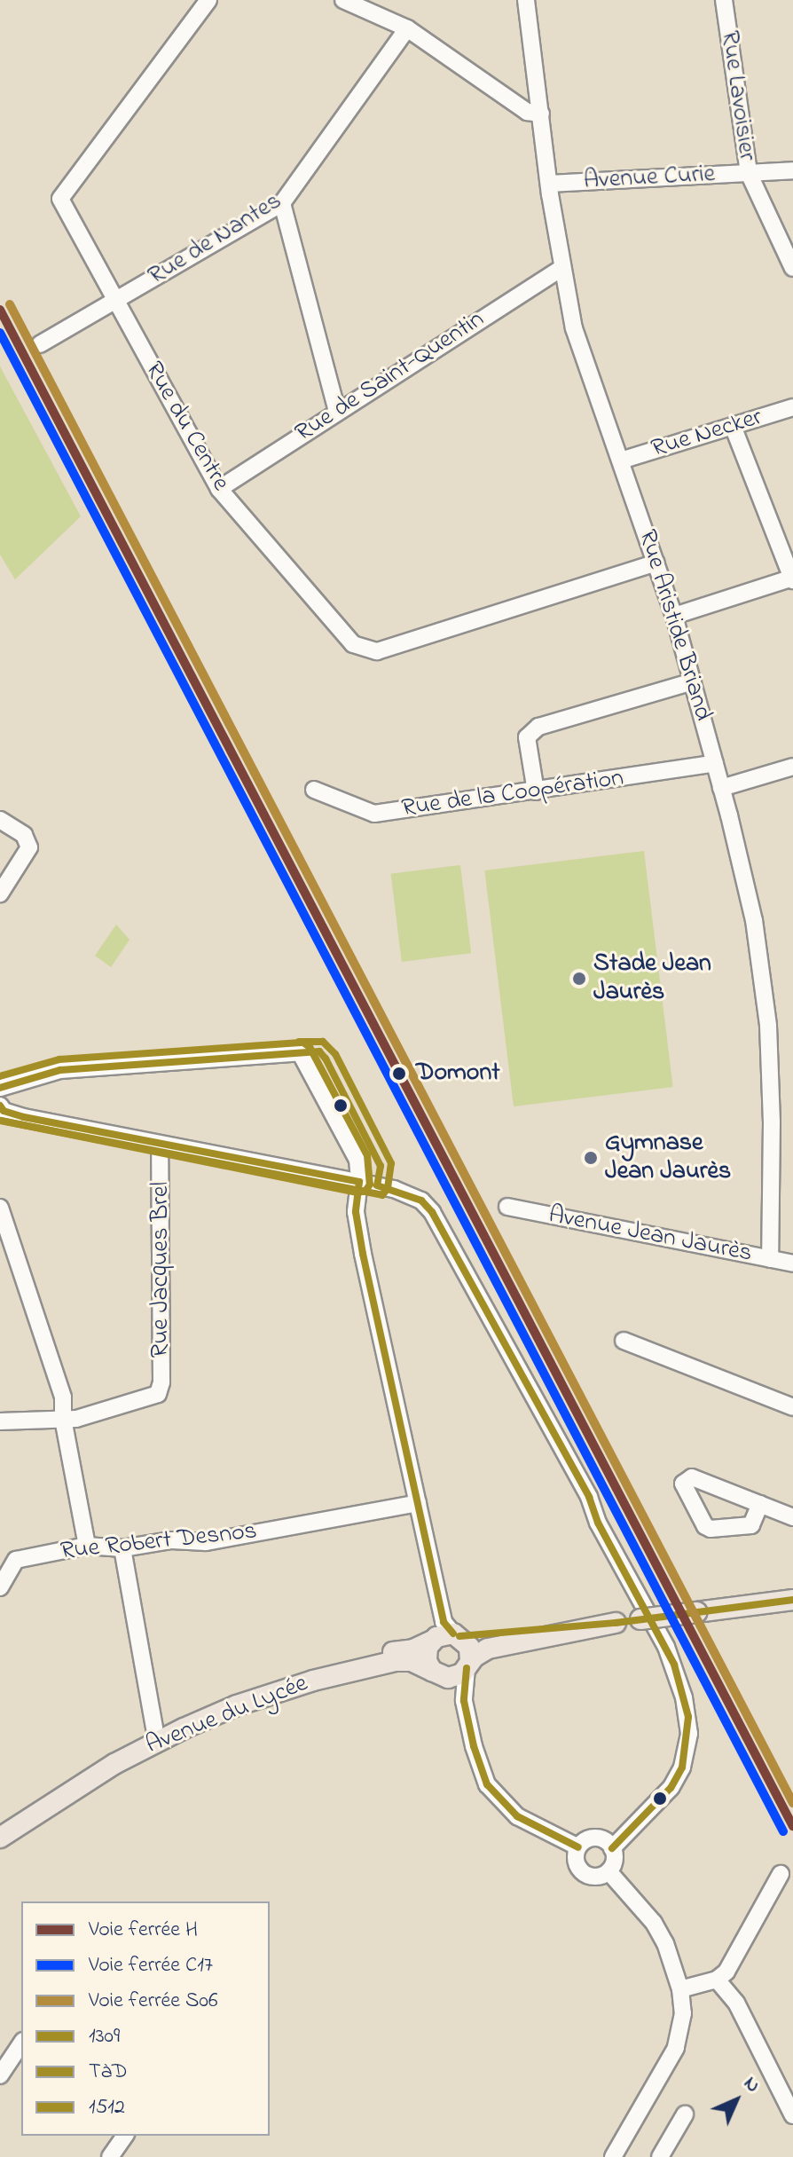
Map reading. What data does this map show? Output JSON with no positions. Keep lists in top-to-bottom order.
{
  "streets": {
    "main road": ["Avenue du Lycée"],
    "street": [
      "Rue Lavoisier",
      "Avenue Curie",
      "Rue de Nantes",
      "Rue de Saint-Quentin",
      "Rue du Centre",
      "Rue Necker",
      "Rue Aristide Briand",
      "Rue de la Coopération",
      "Avenue Jean Jaurès",
      "Rue Jacques Brel",
      "Rue Robert Desnos"
    ]
  },
  "crossings": [
    ["Rue Lavoisier", "Avenue Curie"],
    ["Avenue Curie", "Rue Aristide Briand"],
    ["Rue de Nantes", "Rue du Centre"],
    ["Rue de Saint-Quentin", "Rue du Centre"],
    ["Rue de Saint-Quentin", "Rue Aristide Briand"],
    ["Rue du Centre", "Rue Aristide Briand"],
    ["Rue Necker", "Rue Aristide Briand"],
    ["Rue Aristide Briand", "Rue de la Coopération"],
    ["Rue Aristide Briand", "Avenue Jean Jaurès"]
  ],
  "places": ["Stade Jean Jaurès", "Domont", "Gymnase Jean Jaurès"],
  "lines": [
    "rail line S06",
    "rail line H",
    "rail line C17",
    "transit line TàD",
    "transit line 1512",
    "transit line 1309"
  ],
  "legend": [
    "Voie ferrée H",
    "Voie ferrée C17",
    "Voie ferrée S06",
    "1309",
    "TàD",
    "1512"
  ],
  "north": "top right"
}
